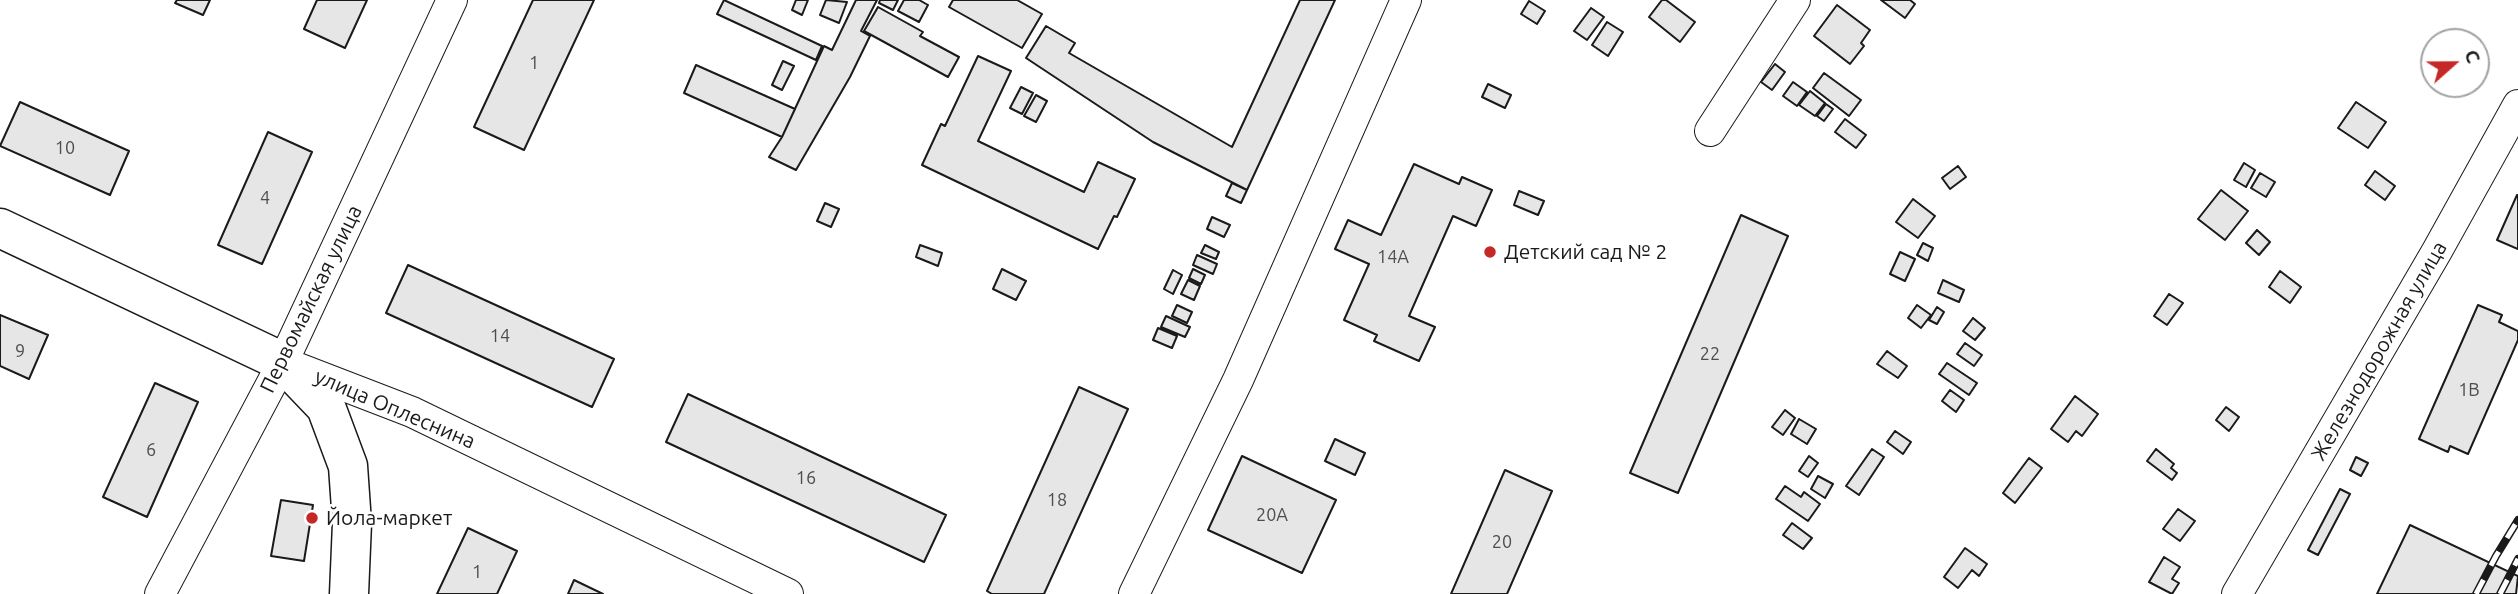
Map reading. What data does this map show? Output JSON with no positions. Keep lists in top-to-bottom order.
{
  "streets": {
    "main road": ["улица Оплеснина"],
    "street": ["Первомайская улица", "Железнодорожная улица"]
  },
  "crossings": [
    ["Первомайская улица", "улица Оплеснина"]
  ],
  "places": ["Детский сад № 2", "Йола-маркет"],
  "house_numbers": [
    "1",
    "10",
    "4",
    "14А",
    "14",
    "9",
    "22",
    "1В",
    "6",
    "16",
    "18",
    "20А",
    "20",
    "1"
  ],
  "north": "right"
}
